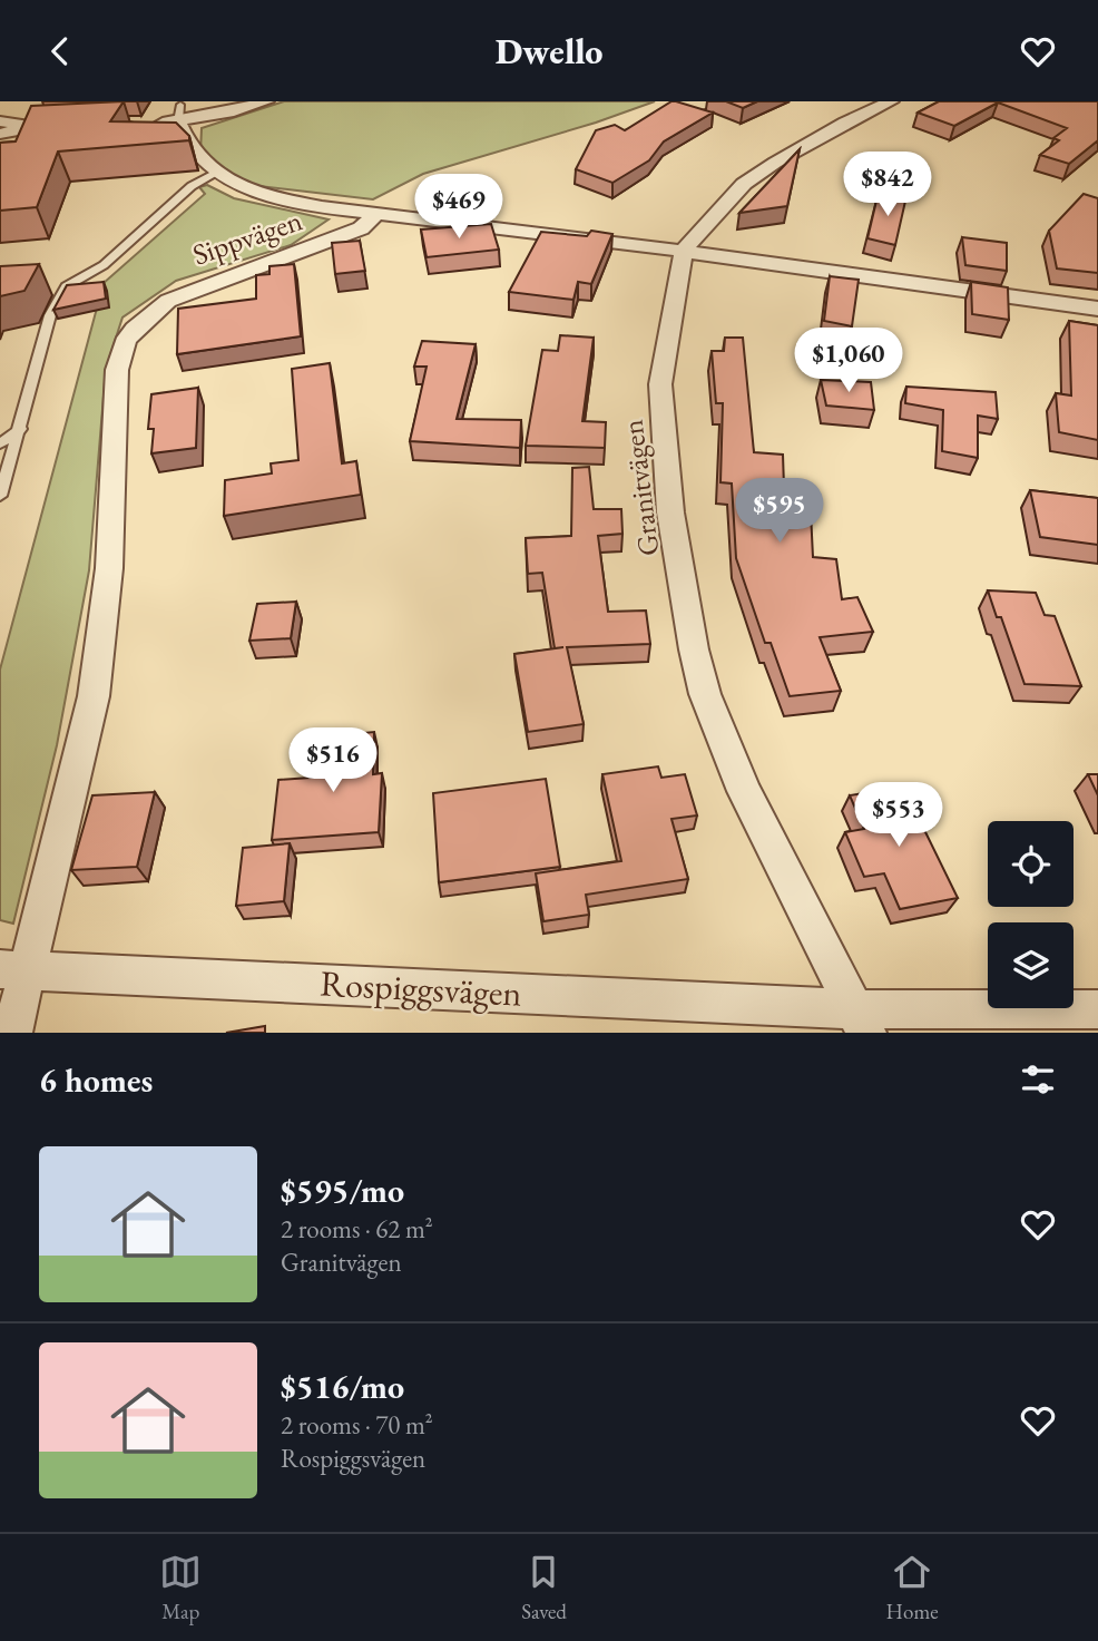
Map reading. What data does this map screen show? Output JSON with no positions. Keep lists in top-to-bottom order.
{
  "streets": {
    "street": ["Sippvägen", "Granitvägen", "Rospiggsvägen"]
  },
  "crossings": [
    ["Sippvägen", "Rospiggsvägen"],
    ["Granitvägen", "Rospiggsvägen"]
  ],
  "page": {
    "header": "Dwello",
    "price": [
      "$842",
      "$469",
      "$1,060",
      "$595",
      "$516",
      "$553"
    ],
    "heading": "6 homes",
    "list": [
      {
        "name": "$595/mo",
        "note": "2 rooms · 62 m² · Granitvägen"
      },
      {
        "name": "$516/mo",
        "note": "2 rooms · 70 m² · Rospiggsvägen"
      }
    ],
    "tabs": ["Map", "Saved", "Home"]
  }
}
